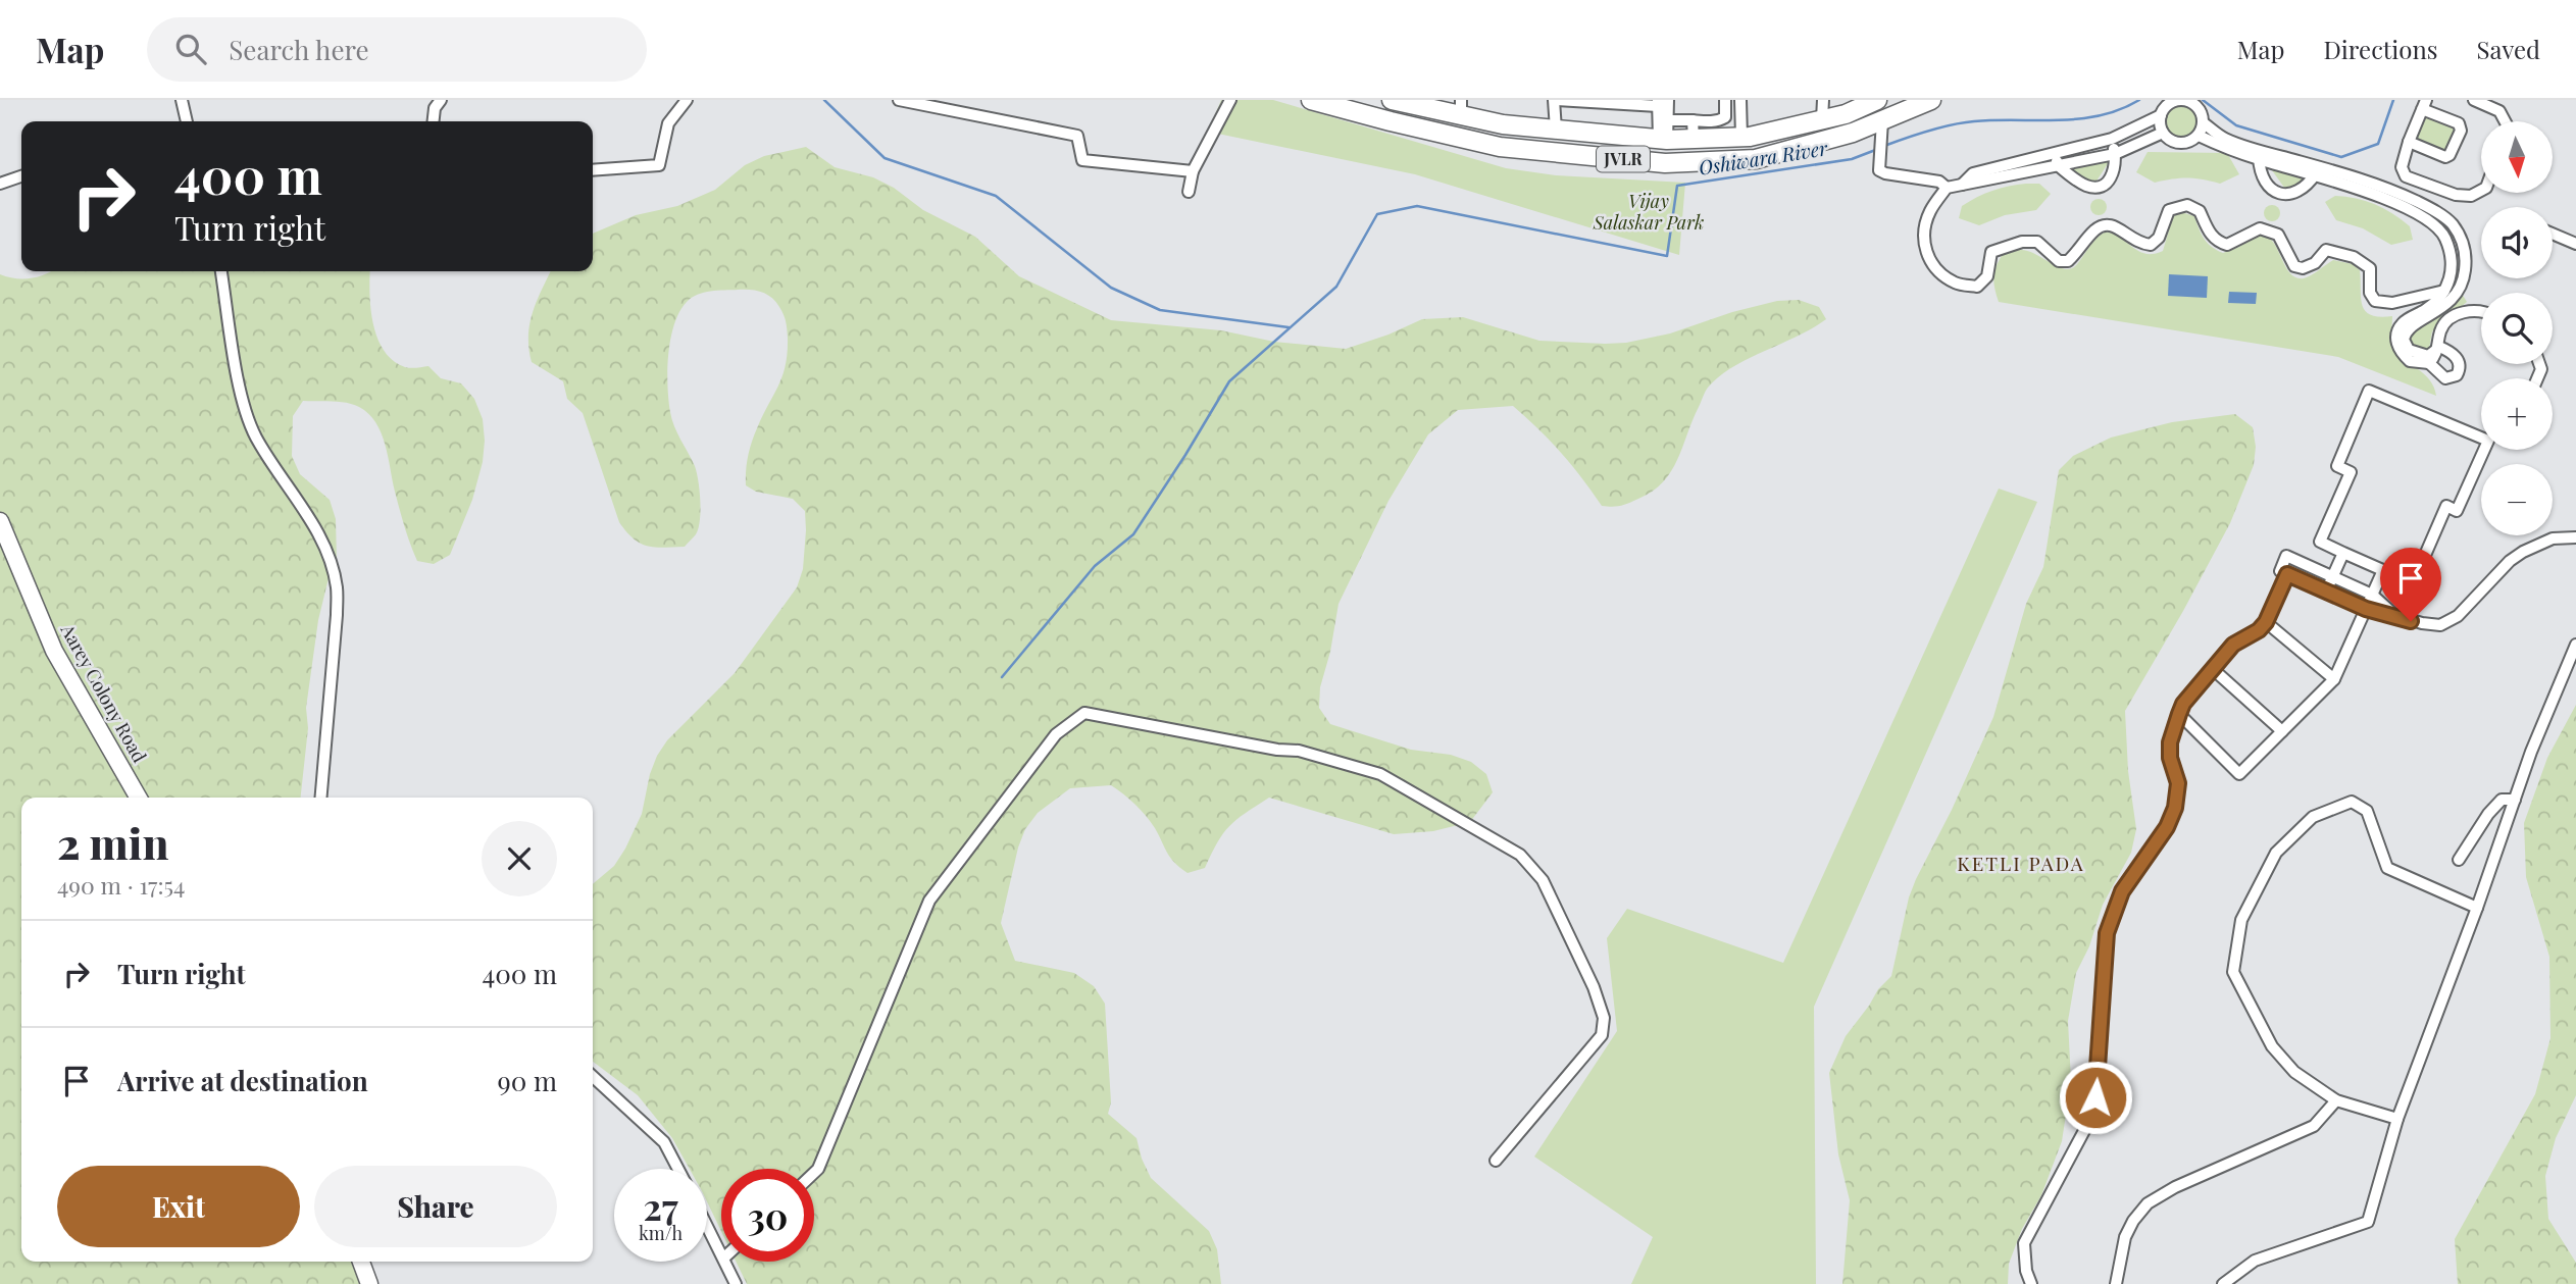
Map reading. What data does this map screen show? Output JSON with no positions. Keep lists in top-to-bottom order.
{
  "streets": {
    "main road": ["JVLR", "Aarey Colony Road"]
  },
  "districts": ["KETLI PADA"],
  "water": ["Oshiwara River"],
  "parks": ["Vijay Salaskar Park"],
  "north": "bottom",
  "page": {
    "header": "Map",
    "search": "Search here",
    "nav": ["Map", "Directions", "Saved"],
    "map_buttons": ["+", "−"],
    "turn": ["400 m", "Turn right"],
    "heading": ["2 min", "490 m · 17:54"],
    "list": [
      {
        "name": "Turn right",
        "value": "400 m"
      },
      {
        "name": "Arrive at destination",
        "value": "90 m"
      }
    ],
    "buttons": ["Exit", "Share"],
    "speed": "27 km/h",
    "limit": "30"
  }
}
